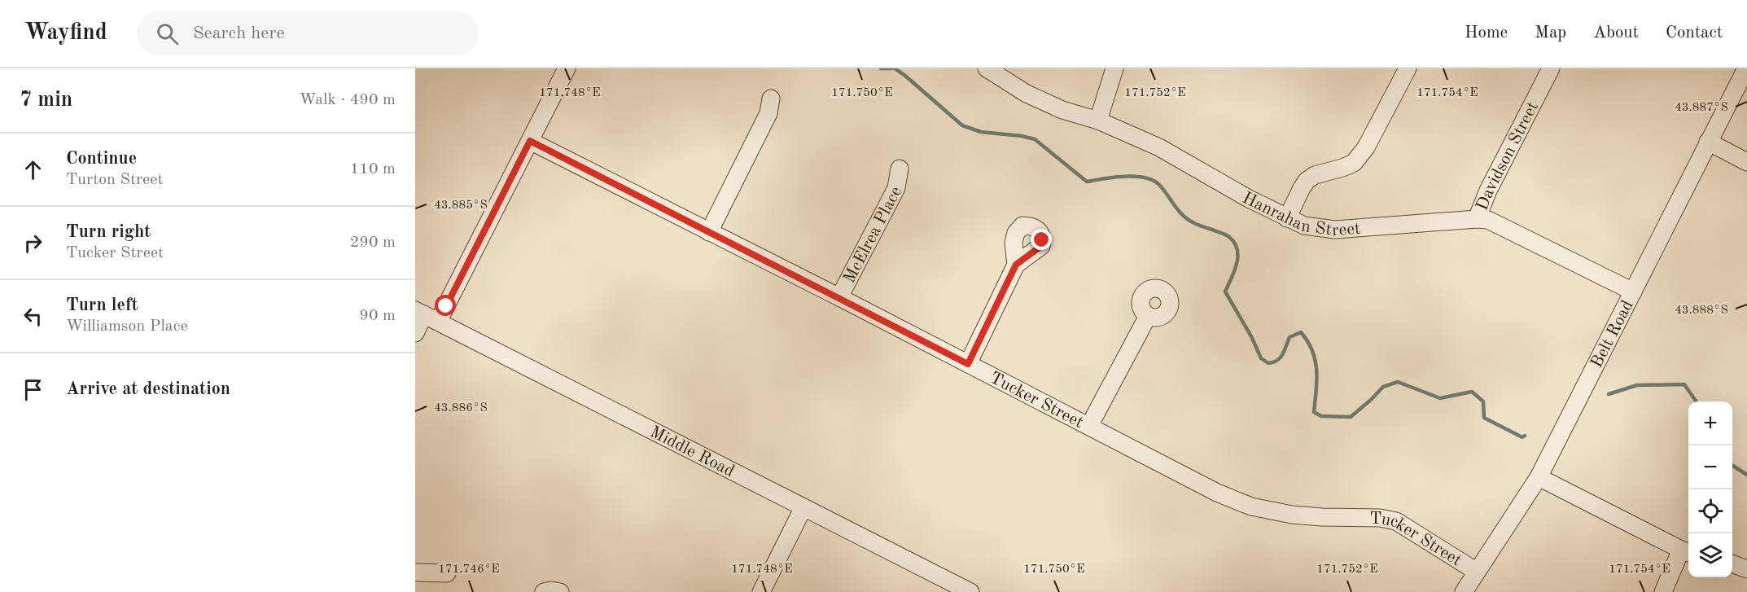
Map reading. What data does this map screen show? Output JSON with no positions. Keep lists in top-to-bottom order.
{
  "streets": {
    "street": [
      "Davidson Street",
      "Hanrahan Street",
      "McElrea Place",
      "Belt Road",
      "Tucker Street",
      "Middle Road"
    ]
  },
  "crossings": [
    ["Davidson Street", "Hanrahan Street"],
    ["Hanrahan Street", "Belt Road"],
    ["McElrea Place", "Tucker Street"],
    ["Belt Road", "Tucker Street"]
  ],
  "page": {
    "header": "Wayfind",
    "search": "Search here",
    "nav": [
      "Home",
      "Map",
      "About",
      "Contact"
    ],
    "heading": ["7 min", "Walk · 490 m"],
    "list": [
      ["Continue", "Turton Street", "110 m"],
      ["Turn right", "Tucker Street", "290 m"],
      ["Turn left", "Williamson Place", "90 m"],
      "Arrive at destination"
    ],
    "map_buttons": ["+", "−"]
  },
  "coordinates": [
    "171.748°E",
    "171.750°E",
    "171.752°E",
    "171.754°E",
    "43.887°S",
    "43.885°S",
    "43.888°S",
    "43.886°S",
    "171.746°E"
  ]
}
